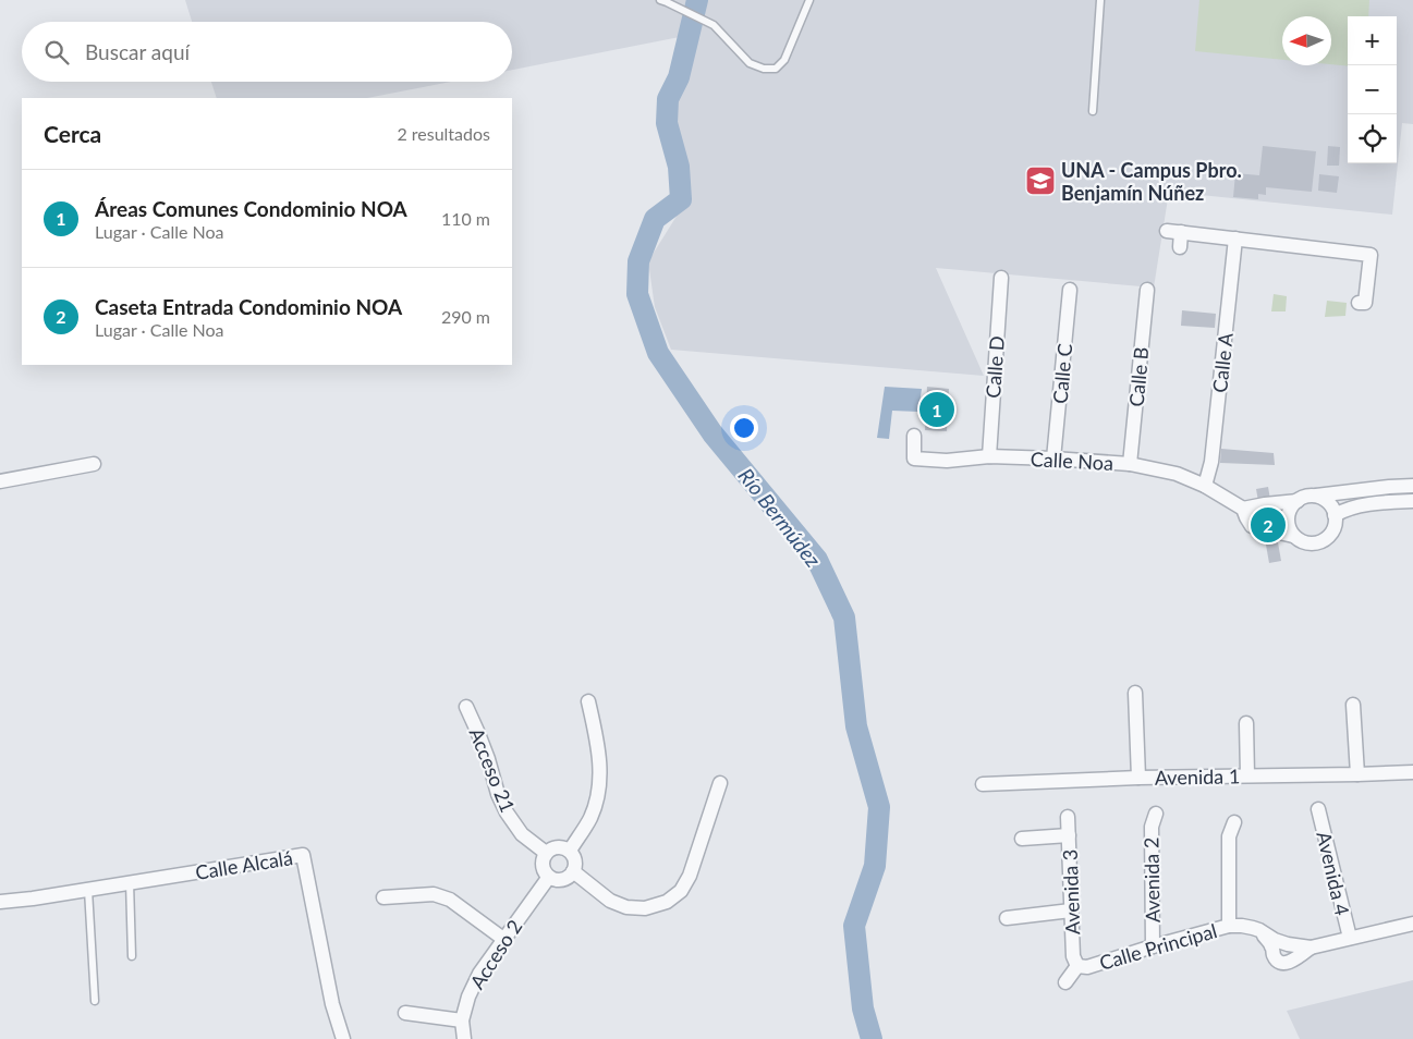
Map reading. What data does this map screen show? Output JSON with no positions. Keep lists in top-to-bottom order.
{
  "streets": {
    "street": [
      "Calle A",
      "Calle D",
      "Calle C",
      "Calle B",
      "Calle Noa",
      "Acceso 21",
      "Avenida 1",
      "Calle Alcalá",
      "Avenida 4",
      "Avenida 2",
      "Avenida 3",
      "Calle Principal",
      "Acceso 2"
    ]
  },
  "crossings": [
    ["Calle A", "Calle Noa"],
    ["Calle D", "Calle Noa"],
    ["Calle C", "Calle Noa"],
    ["Calle B", "Calle Noa"],
    ["Acceso 21", "Acceso 2"],
    ["Avenida 4", "Calle Principal"],
    ["Avenida 2", "Calle Principal"],
    ["Avenida 3", "Calle Principal"]
  ],
  "water": ["Río Bermúdez"],
  "places": {
    "school or university": ["UNA - Campus Pbro. Benjamín Núñez"]
  },
  "north": "left",
  "page": {
    "map_buttons": ["+", "−"],
    "search": "Buscar aquí",
    "heading": ["Cerca", "2 resultados"],
    "list": [
      {
        "mark": "1",
        "name": "Áreas Comunes Condominio NOA",
        "note": "Lugar · Calle Noa",
        "value": "110 m"
      },
      {
        "mark": "2",
        "name": "Caseta Entrada Condominio NOA",
        "note": "Lugar · Calle Noa",
        "value": "290 m"
      }
    ],
    "pins": ["1", "2"]
  }
}
